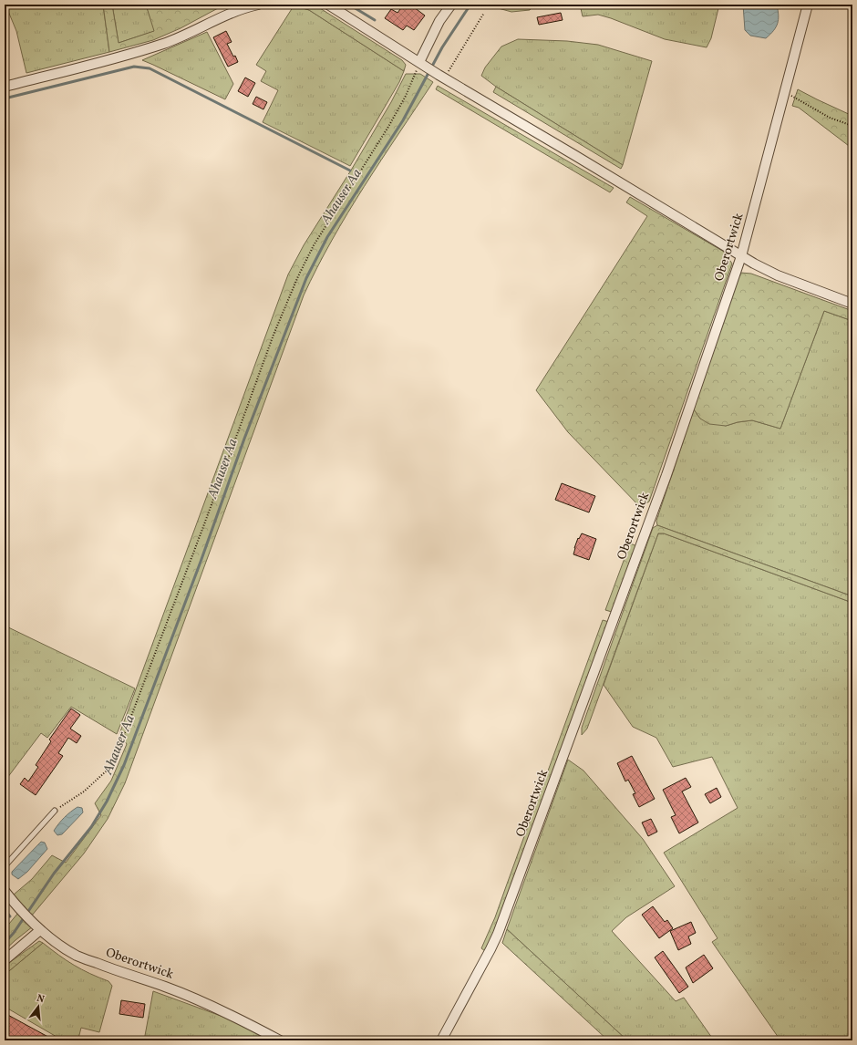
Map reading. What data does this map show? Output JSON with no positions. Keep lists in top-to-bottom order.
{
  "streets": {
    "street": ["Oberortwick"]
  },
  "water": ["Ahauser Aa"],
  "north": "top"
}
